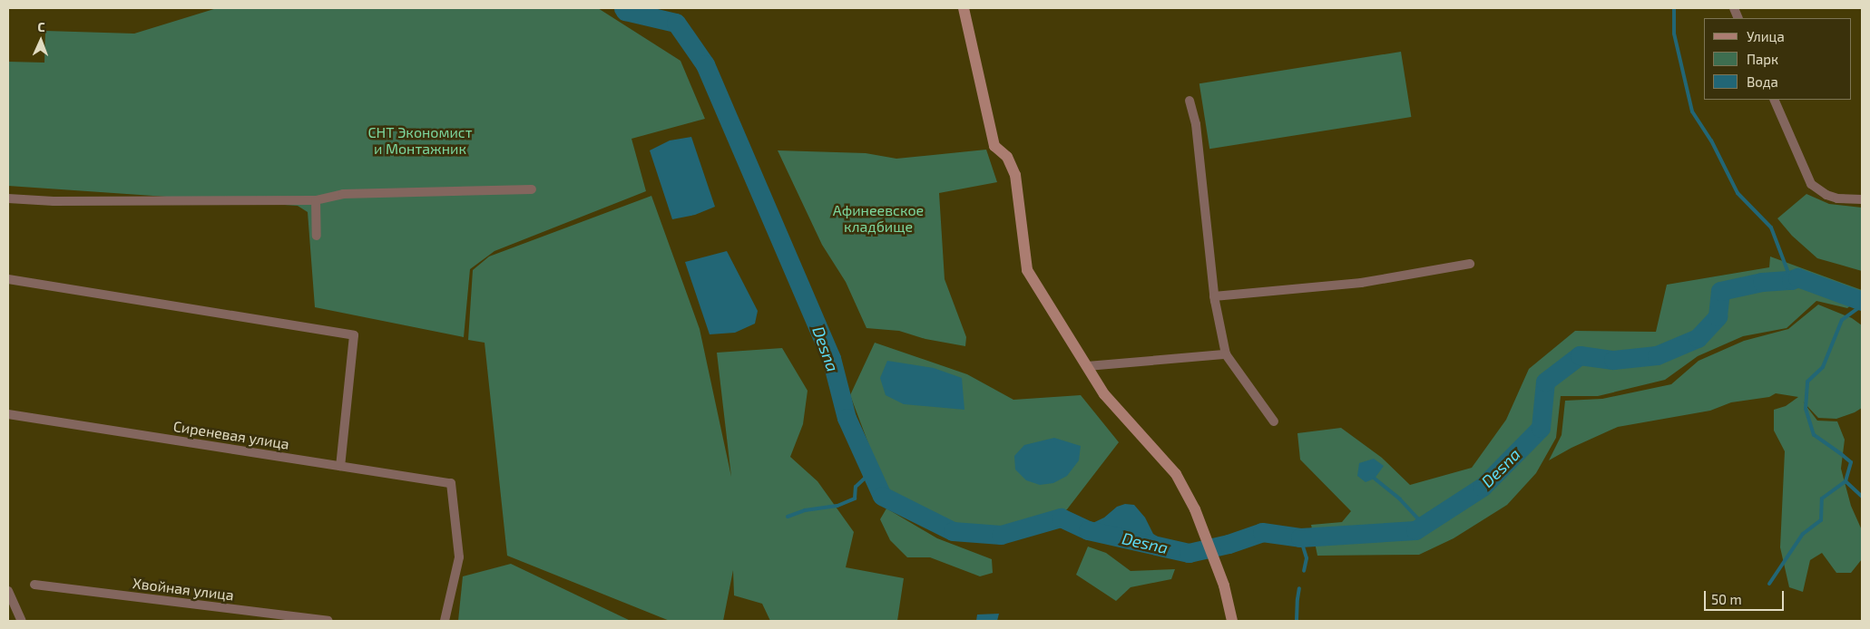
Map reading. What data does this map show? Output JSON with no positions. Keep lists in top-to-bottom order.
{
  "streets": {
    "street": ["Сиреневая улица", "Хвойная улица"]
  },
  "water": ["Desna"],
  "parks": ["СНТ Экономист и Монтажник", "Афинеевское кладбище"],
  "legend": ["Улица", "Парк", "Вода"],
  "scale_bar": "50 m",
  "north": "top"
}
